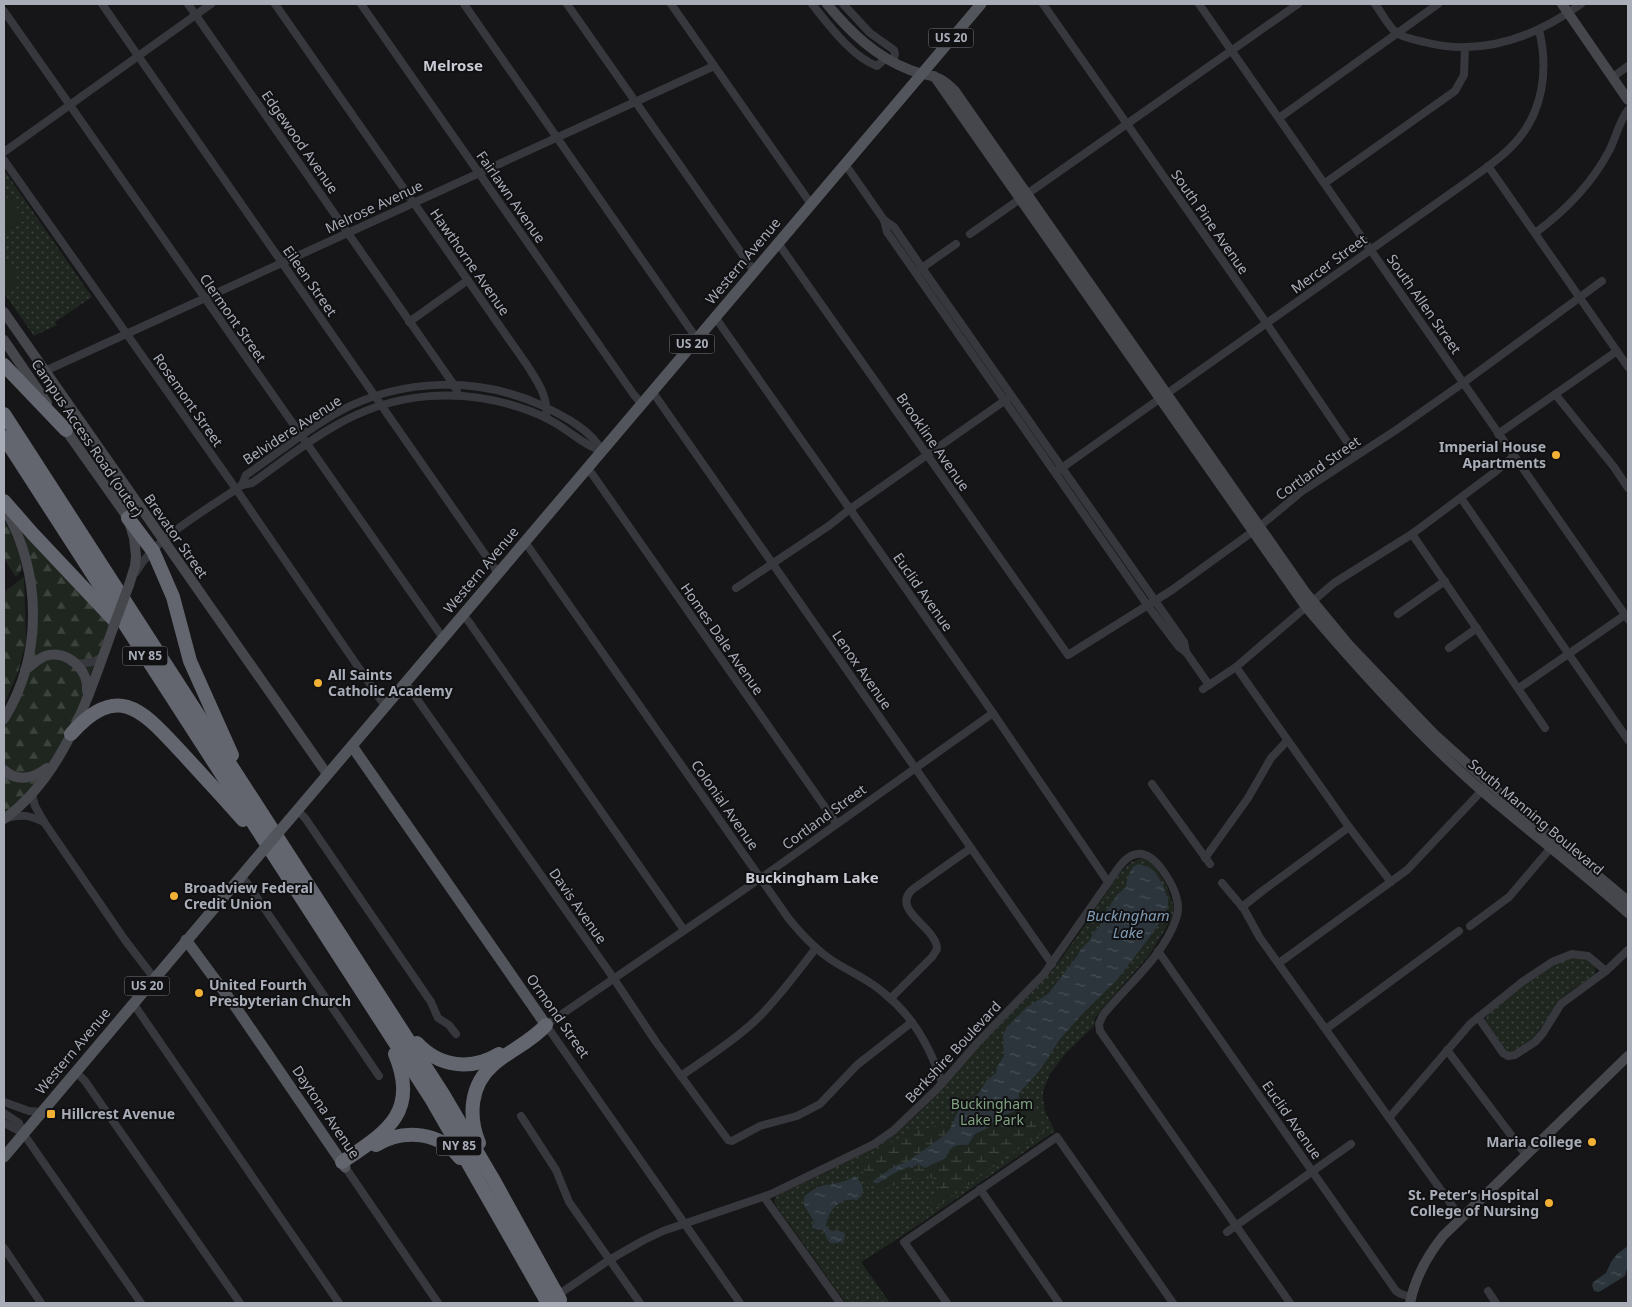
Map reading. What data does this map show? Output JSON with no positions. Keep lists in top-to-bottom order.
{
  "streets": {
    "highway": ["NY 85"],
    "main road": [
      "US 20",
      "Western Avenue",
      "Ormond Street",
      "Daytona Avenue"
    ],
    "street": [
      "Edgewood Avenue",
      "Fairlawn Avenue",
      "Melrose Avenue",
      "South Pine Avenue",
      "Hawthorne Avenue",
      "Mercer Street",
      "Eileen Street",
      "South Allen Street",
      "Clermont Street",
      "Rosemont Street",
      "Belvidere Avenue",
      "Campus Access Road (outer)",
      "Brookline Avenue",
      "Cortland Street",
      "Brevator Street",
      "Euclid Avenue",
      "Homes Dale Avenue",
      "Lenox Avenue",
      "Colonial Avenue",
      "South Manning Boulevard",
      "Davis Avenue",
      "Berkshire Boulevard"
    ]
  },
  "crossings": [
    ["Edgewood Avenue", "Melrose Avenue"],
    ["Edgewood Avenue", "Belvidere Avenue"],
    ["Fairlawn Avenue", "Melrose Avenue"],
    ["Fairlawn Avenue", "Western Avenue"],
    ["Melrose Avenue", "Hawthorne Avenue"],
    ["Melrose Avenue", "Eileen Street"],
    ["Melrose Avenue", "Clermont Street"],
    ["Melrose Avenue", "Rosemont Street"],
    ["Melrose Avenue", "Brevator Street"],
    ["South Pine Avenue", "Mercer Street"],
    ["South Pine Avenue", "Cortland Street"],
    ["Western Avenue", "Eileen Street"],
    ["Western Avenue", "Clermont Street"],
    ["Western Avenue", "Rosemont Street"],
    ["Western Avenue", "Belvidere Avenue"],
    ["Western Avenue", "Brookline Avenue"],
    ["Western Avenue", "Brevator Street"],
    ["Western Avenue", "Euclid Avenue"],
    ["Western Avenue", "Homes Dale Avenue"],
    ["Western Avenue", "Lenox Avenue"],
    ["Western Avenue", "Colonial Avenue"],
    ["Western Avenue", "South Manning Boulevard"],
    ["Western Avenue", "Davis Avenue"],
    ["Western Avenue", "Ormond Street"],
    ["Western Avenue", "Daytona Avenue"],
    ["Hawthorne Avenue", "Belvidere Avenue"],
    ["Mercer Street", "South Allen Street"],
    ["Mercer Street", "South Manning Boulevard"],
    ["Eileen Street", "Belvidere Avenue"],
    ["South Allen Street", "Cortland Street"],
    ["Clermont Street", "Belvidere Avenue"],
    ["Rosemont Street", "Belvidere Avenue"],
    ["Belvidere Avenue", "Campus Access Road (outer)"],
    ["Belvidere Avenue", "Brevator Street"],
    ["Brookline Avenue", "Cortland Street"],
    ["Cortland Street", "Euclid Avenue"],
    ["Cortland Street", "Homes Dale Avenue"],
    ["Cortland Street", "Lenox Avenue"],
    ["Cortland Street", "Colonial Avenue"],
    ["Cortland Street", "South Manning Boulevard"],
    ["Cortland Street", "Davis Avenue"],
    ["Cortland Street", "Ormond Street"],
    ["Euclid Avenue", "Berkshire Boulevard"],
    ["NY 85", "Berkshire Boulevard"],
    ["Lenox Avenue", "Berkshire Boulevard"],
    ["Colonial Avenue", "Davis Avenue"],
    ["Colonial Avenue", "Berkshire Boulevard"],
    ["Ormond Street", "Berkshire Boulevard"]
  ],
  "districts": ["Melrose", "Buckingham Lake"],
  "water": ["Buckingham Lake"],
  "parks": ["Buckingham Lake Park"],
  "places": {
    "other": [
      "Imperial House Apartments",
      "All Saints Catholic Academy",
      "Broadview Federal Credit Union",
      "United Fourth Presbyterian Church",
      "Maria College",
      "St. Peter’s Hospital College of Nursing"
    ],
    "transit": ["Hillcrest Avenue"]
  }
}
